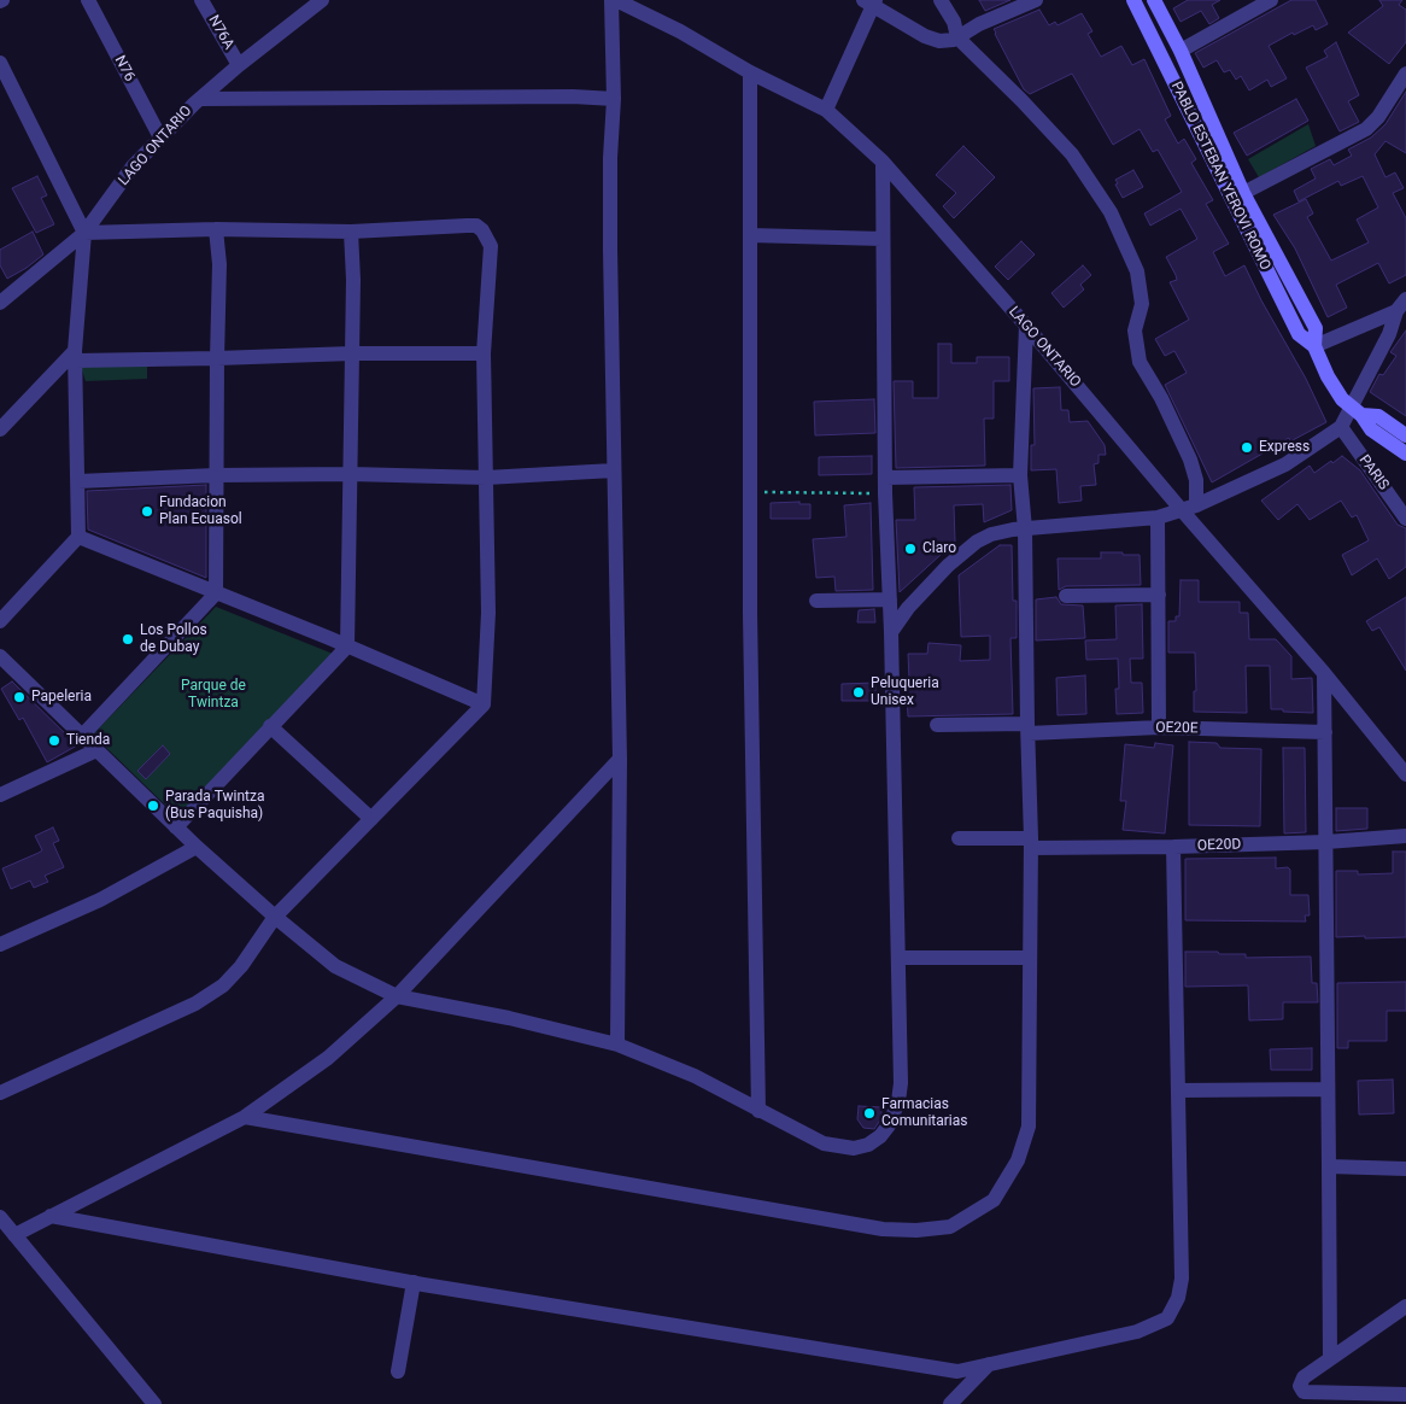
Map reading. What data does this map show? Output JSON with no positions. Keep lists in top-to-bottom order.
{
  "streets": {
    "street": [
      "N76A",
      "N76",
      "LAGO ONTARIO",
      "PABLO ESTEBAN YEROVI ROMO",
      "PARIS",
      "OE20E",
      "OE20D"
    ]
  },
  "crossings": [
    ["N76A", "LAGO ONTARIO"],
    ["N76", "LAGO ONTARIO"]
  ],
  "parks": ["Parque de Twintza"],
  "places": [
    "Express",
    "Fundacion Plan Ecuasol",
    "Claro",
    "Los Pollos de Dubay",
    "Peluqueria Unisex",
    "Papeleria",
    "Tienda",
    "Parada Twintza (Bus Paquisha)",
    "Farmacias Comunitarias"
  ]
}
